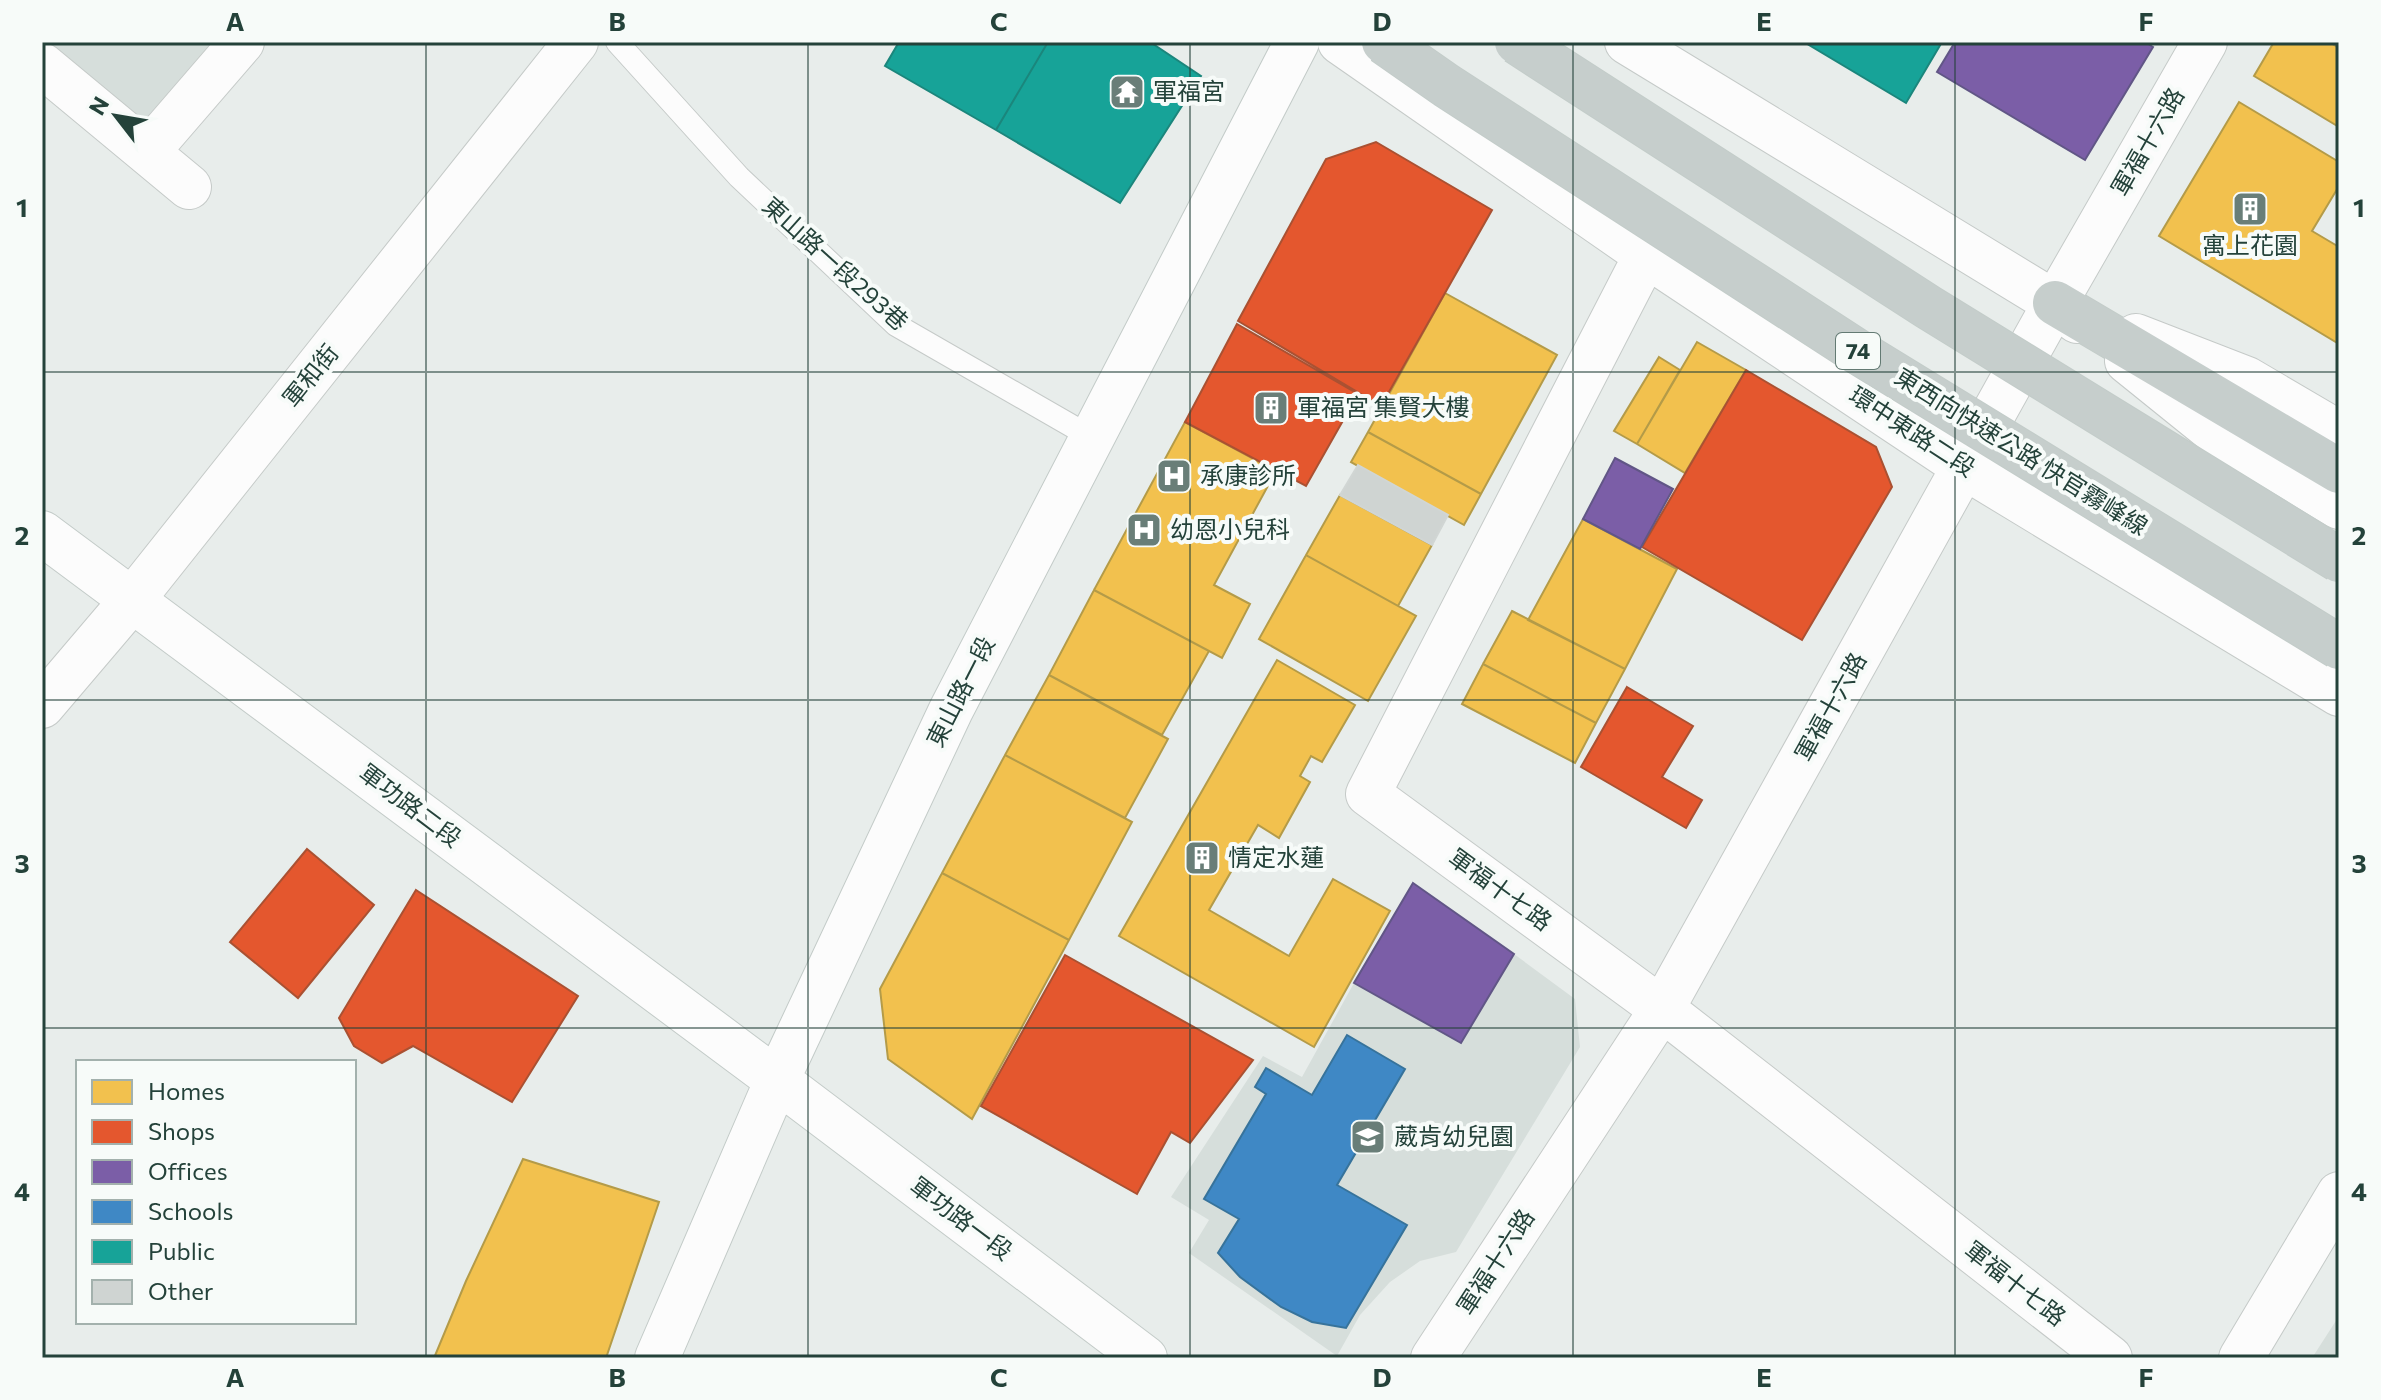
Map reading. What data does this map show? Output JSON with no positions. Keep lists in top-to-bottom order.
{
  "streets": {
    "highway": ["74", "東西向快速公路 快官霧峰線"],
    "street": [
      "軍福十六路",
      "軍和街",
      "環中東路二段",
      "東山路一段",
      "軍功路二段",
      "軍福十七路",
      "軍功路一段"
    ],
    "lane": ["東山路一段293巷"]
  },
  "crossings": [
    ["軍福十六路", "環中東路二段"],
    ["軍福十六路", "軍福十七路"],
    ["東山路一段293巷", "東山路一段"],
    ["軍和街", "軍功路二段"],
    ["環中東路二段", "軍福十七路"],
    ["東山路一段", "軍功路二段"],
    ["東山路一段", "軍功路一段"],
    ["軍功路二段", "軍功路一段"]
  ],
  "places": {
    "temple": ["軍福宮"],
    "building": ["寓上花園", "軍福宮 集賢大樓", "情定水蓮"],
    "hospital": ["承康診所", "幼恩小兒科"],
    "school or university": ["葳肯幼兒園"]
  },
  "legend": [
    "Homes",
    "Shops",
    "Offices",
    "Schools",
    "Public",
    "Other"
  ],
  "north": "top left",
  "grid": {
    "columns": [
      "A",
      "B",
      "C",
      "D",
      "E",
      "F"
    ],
    "rows": [
      "1",
      "2",
      "3",
      "4"
    ]
  }
}
